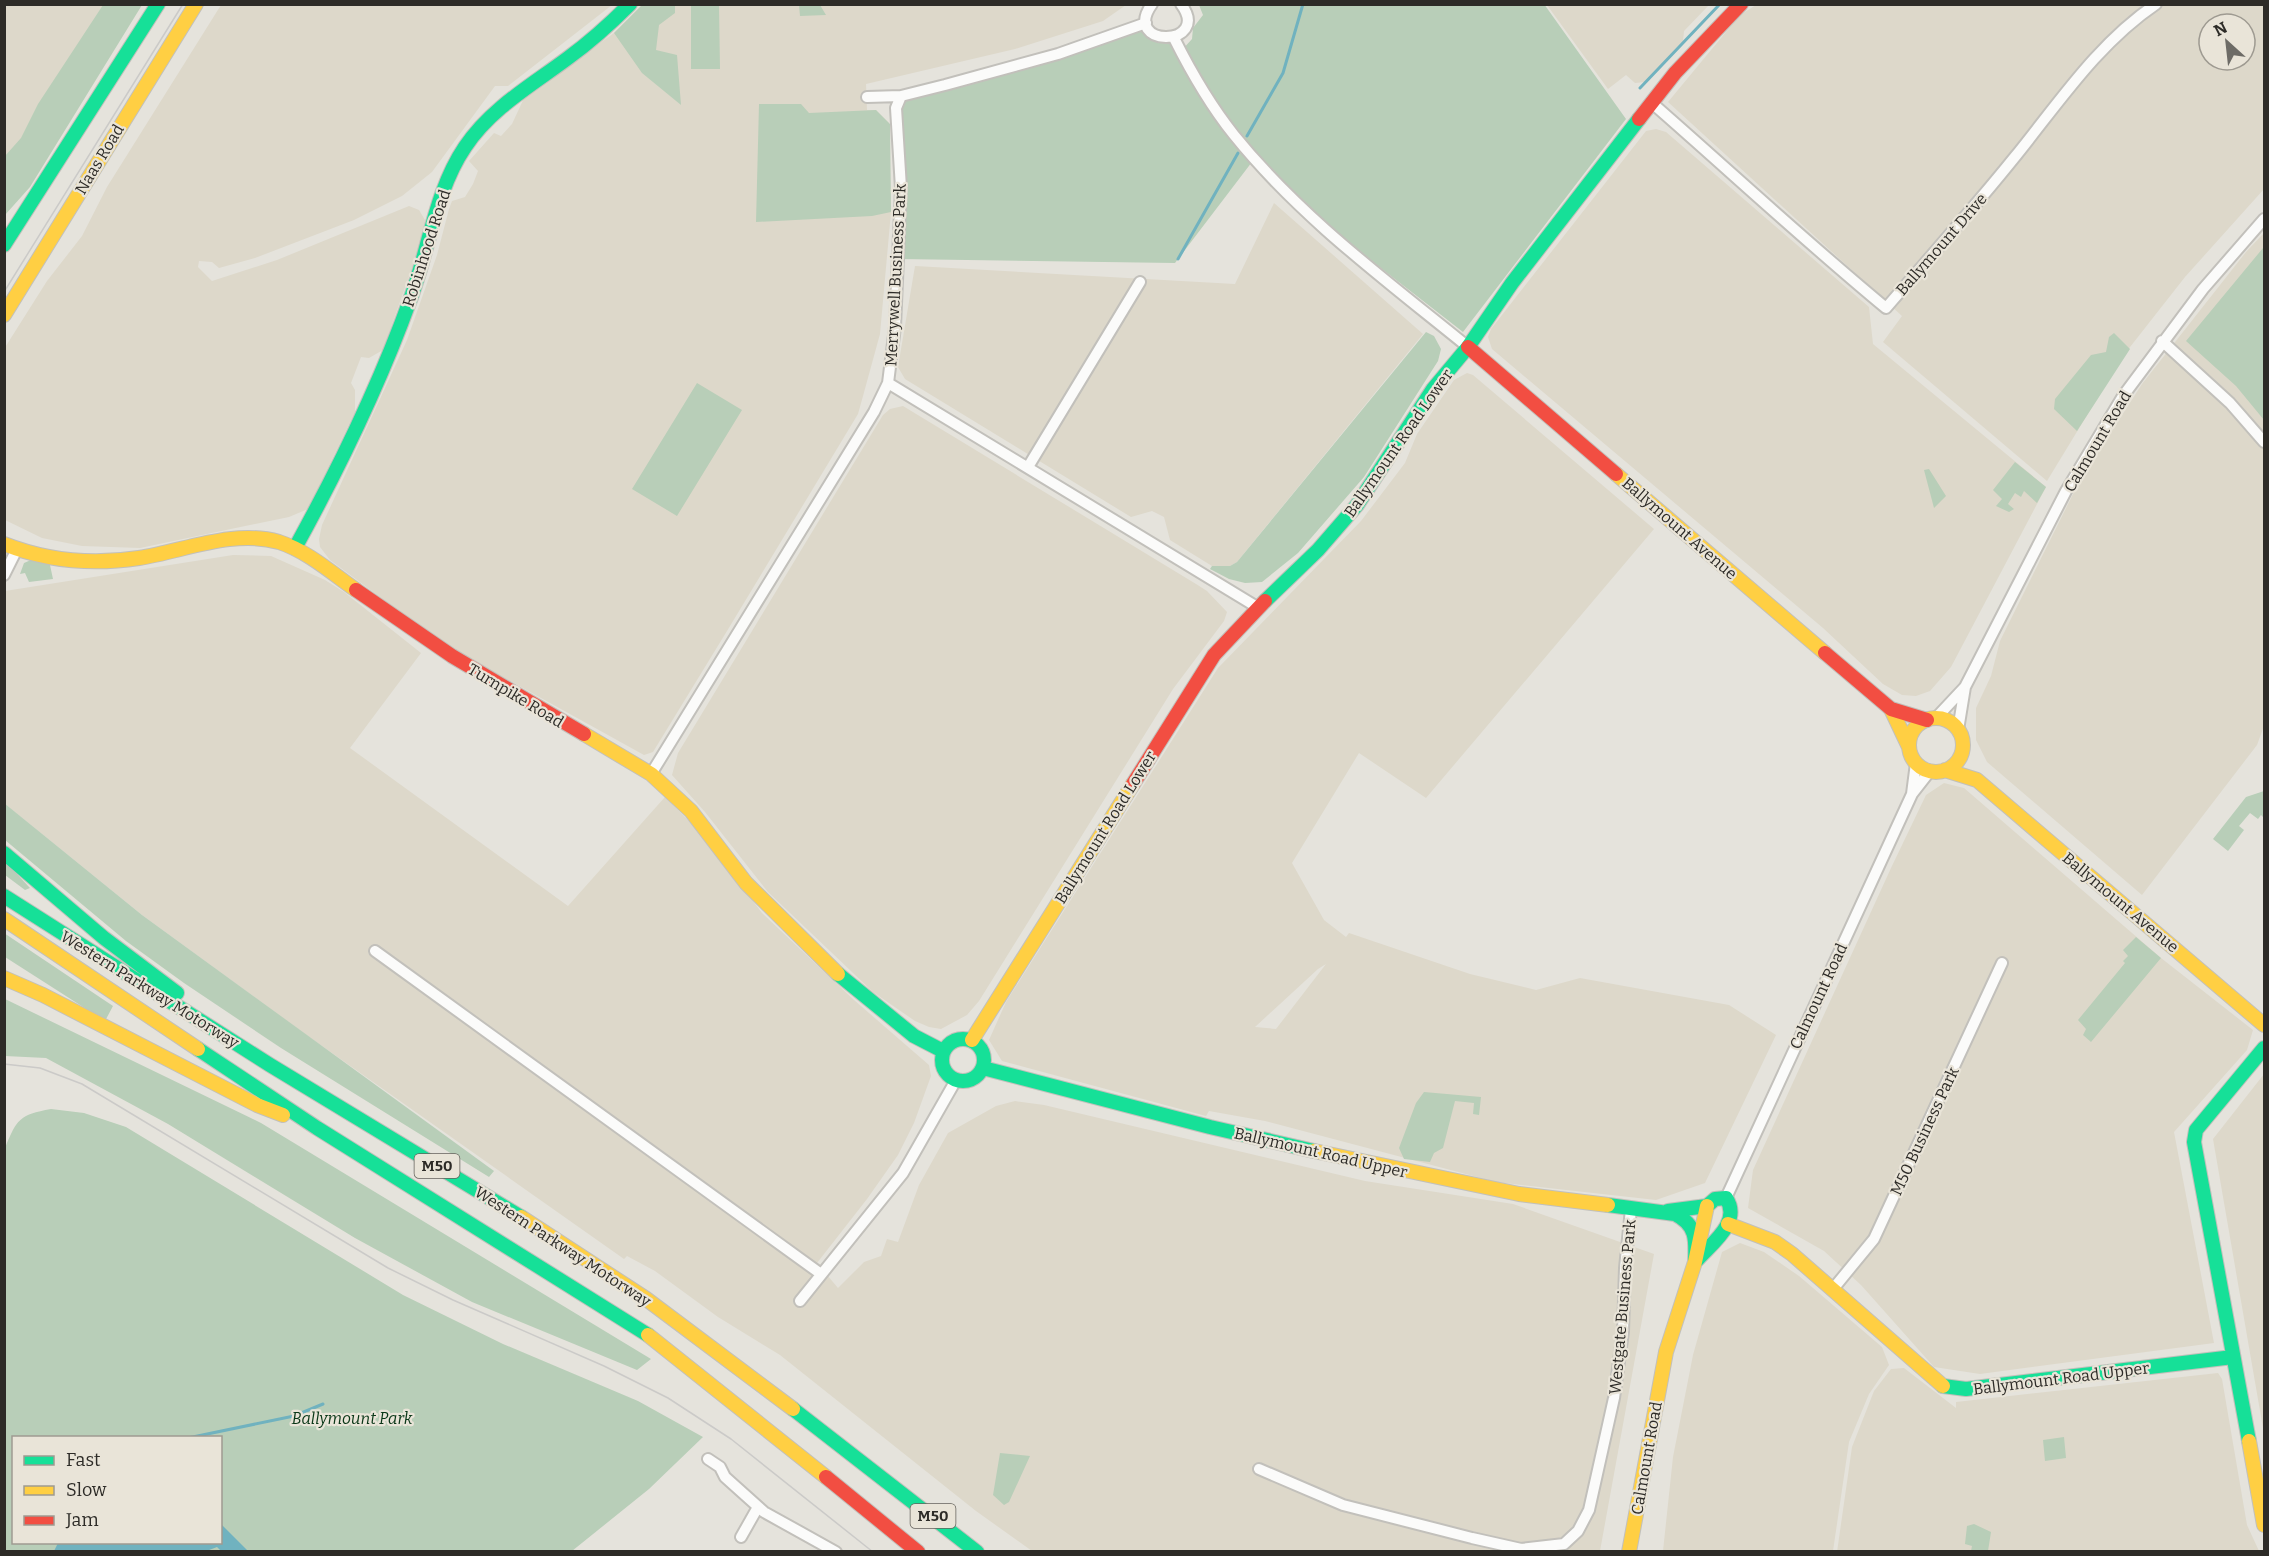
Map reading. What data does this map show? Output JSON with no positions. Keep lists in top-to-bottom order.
{
  "streets": {
    "main road": [
      "Naas Road",
      "Robinhood Road",
      "Calmount Road",
      "Ballymount Road Lower",
      "Ballymount Avenue",
      "Turnpike Road",
      "Western Parkway Motorway",
      "Ballymount Road Upper",
      "M50"
    ],
    "street": [
      "Ballymount Drive",
      "Merrywell Business Park",
      "M50 Business Park",
      "Westgate Business Park"
    ]
  },
  "crossings": [
    ["Ballymount Drive", "Ballymount Road Lower"],
    ["Robinhood Road", "Turnpike Road"],
    ["Calmount Road", "Ballymount Avenue"],
    ["Calmount Road", "Ballymount Road Upper"],
    ["Ballymount Road Lower", "Ballymount Avenue"],
    ["Ballymount Road Lower", "Turnpike Road"],
    ["Ballymount Road Lower", "Ballymount Road Upper"],
    ["Turnpike Road", "Ballymount Road Upper"],
    ["M50 Business Park", "Ballymount Road Upper"],
    ["Ballymount Road Upper", "Westgate Business Park"]
  ],
  "parks": ["Ballymount Park"],
  "legend": ["Fast", "Slow", "Jam"],
  "north": "top left"
}
